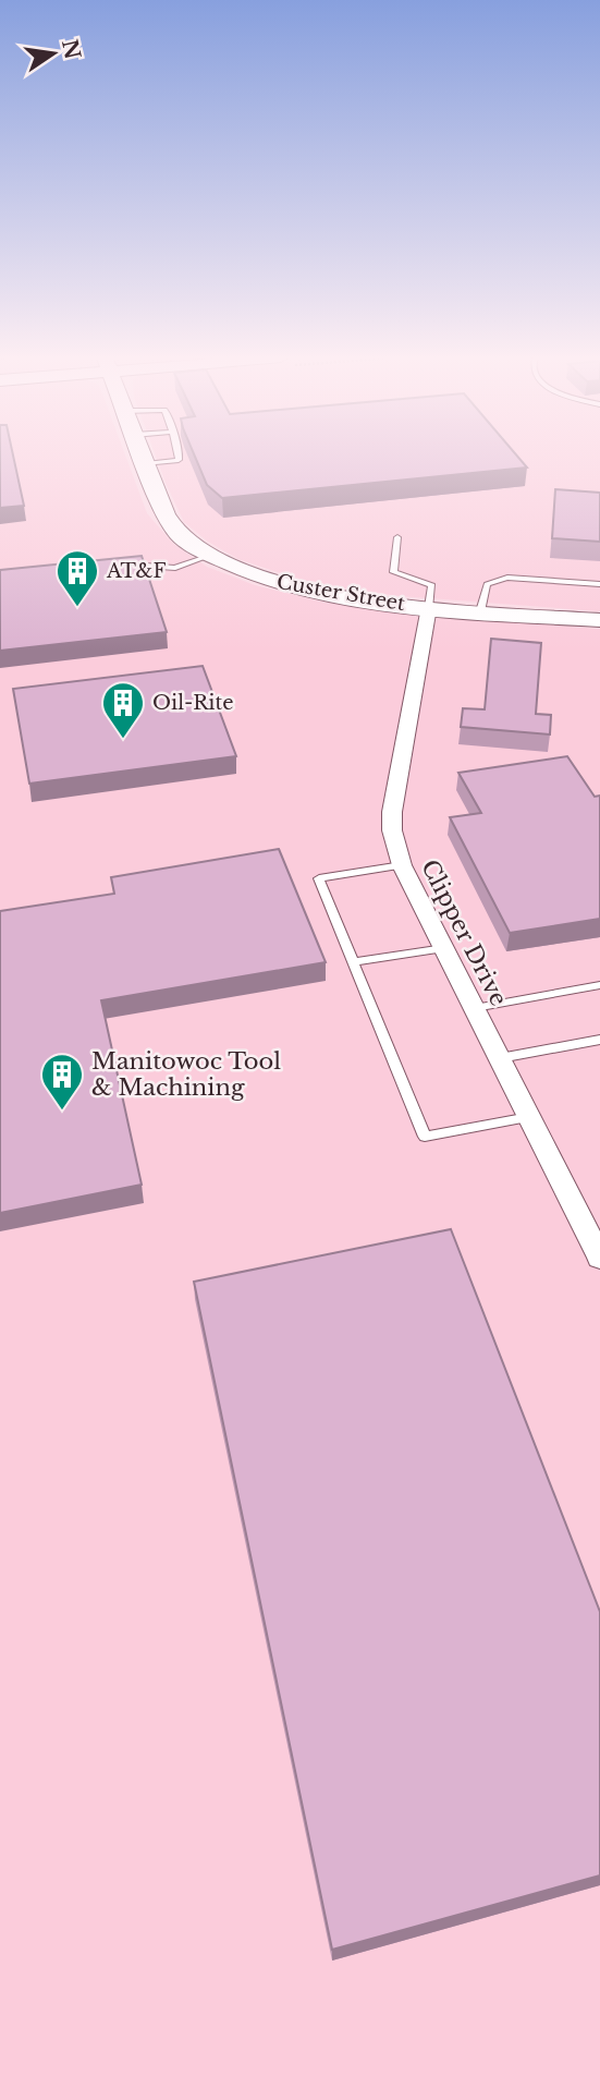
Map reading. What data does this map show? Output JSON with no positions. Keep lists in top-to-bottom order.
{
  "streets": {
    "street": ["Custer Street", "Clipper Drive"]
  },
  "crossings": [
    ["Custer Street", "Clipper Drive"]
  ],
  "places": {
    "building": ["AT&F", "Oil-Rite", "Manitowoc Tool & Machining"]
  },
  "north": "right"
}
